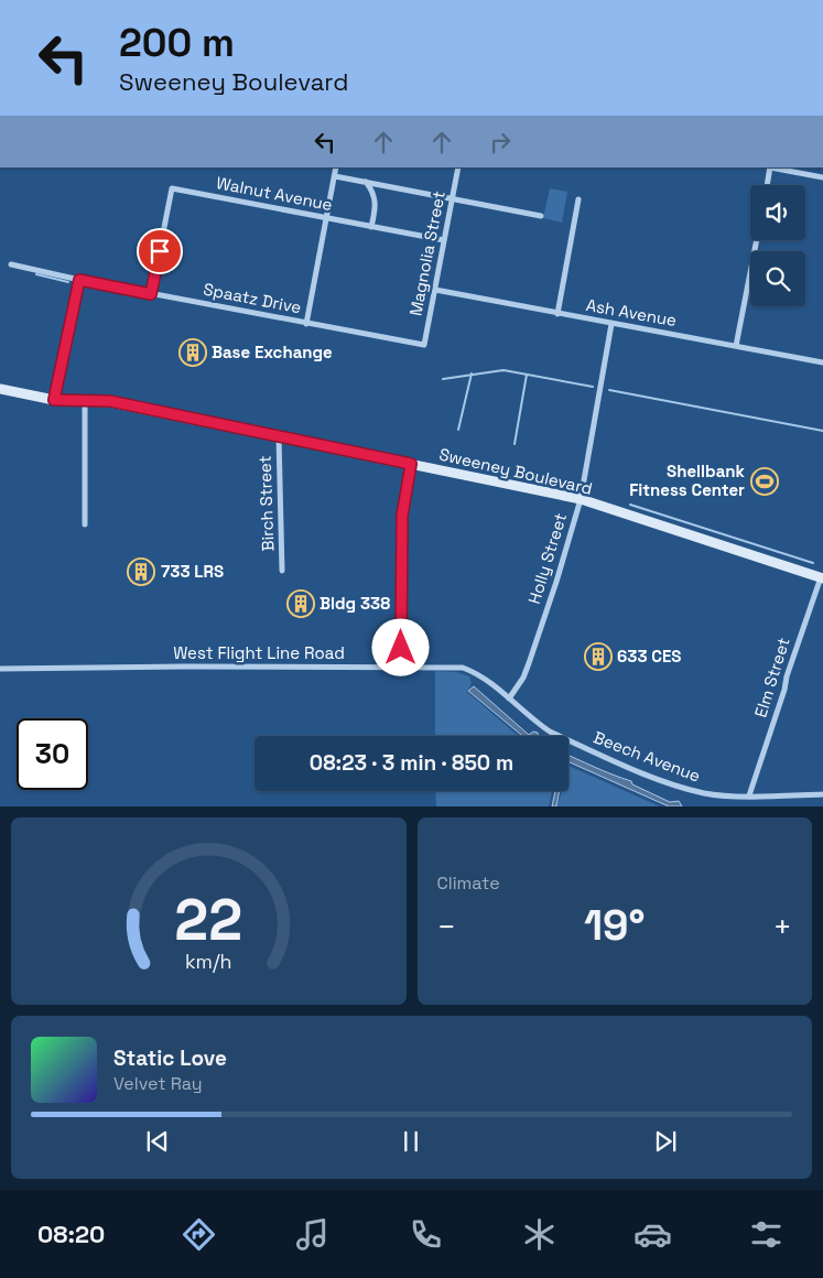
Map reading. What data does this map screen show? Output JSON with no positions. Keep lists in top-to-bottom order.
{
  "streets": {
    "main road": ["Sweeney Boulevard"],
    "street": [
      "Walnut Avenue",
      "Magnolia Street",
      "Spaatz Drive",
      "Ash Avenue",
      "Birch Street",
      "Holly Street",
      "West Flight Line Road",
      "Elm Street",
      "Beech Avenue"
    ]
  },
  "crossings": [
    ["Walnut Avenue", "Magnolia Street"],
    ["Walnut Avenue", "Spaatz Drive"],
    ["Magnolia Street", "Spaatz Drive"],
    ["Magnolia Street", "Ash Avenue"],
    ["Ash Avenue", "Holly Street"],
    ["Sweeney Boulevard", "Birch Street"],
    ["Sweeney Boulevard", "Holly Street"],
    ["Sweeney Boulevard", "Elm Street"],
    ["Holly Street", "West Flight Line Road"],
    ["Holly Street", "Beech Avenue"],
    ["West Flight Line Road", "Beech Avenue"],
    ["Elm Street", "Beech Avenue"]
  ],
  "places": {
    "building": [
      "Base Exchange",
      "733 LRS",
      "Bldg 338",
      "633 CES"
    ],
    "sports": ["Shellbank Fitness Center"]
  },
  "page": {
    "turn": ["200 m", "Sweeney Boulevard"],
    "limit": "30",
    "trip": "08:23 · 3 min · 850 m",
    "tile": "Climate",
    "heat": ["−", "19°", "+"],
    "song": ["Static Love", "Velvet Ray"],
    "tabs": "08:20",
    "gauge": ["22", "km/h"]
  }
}
